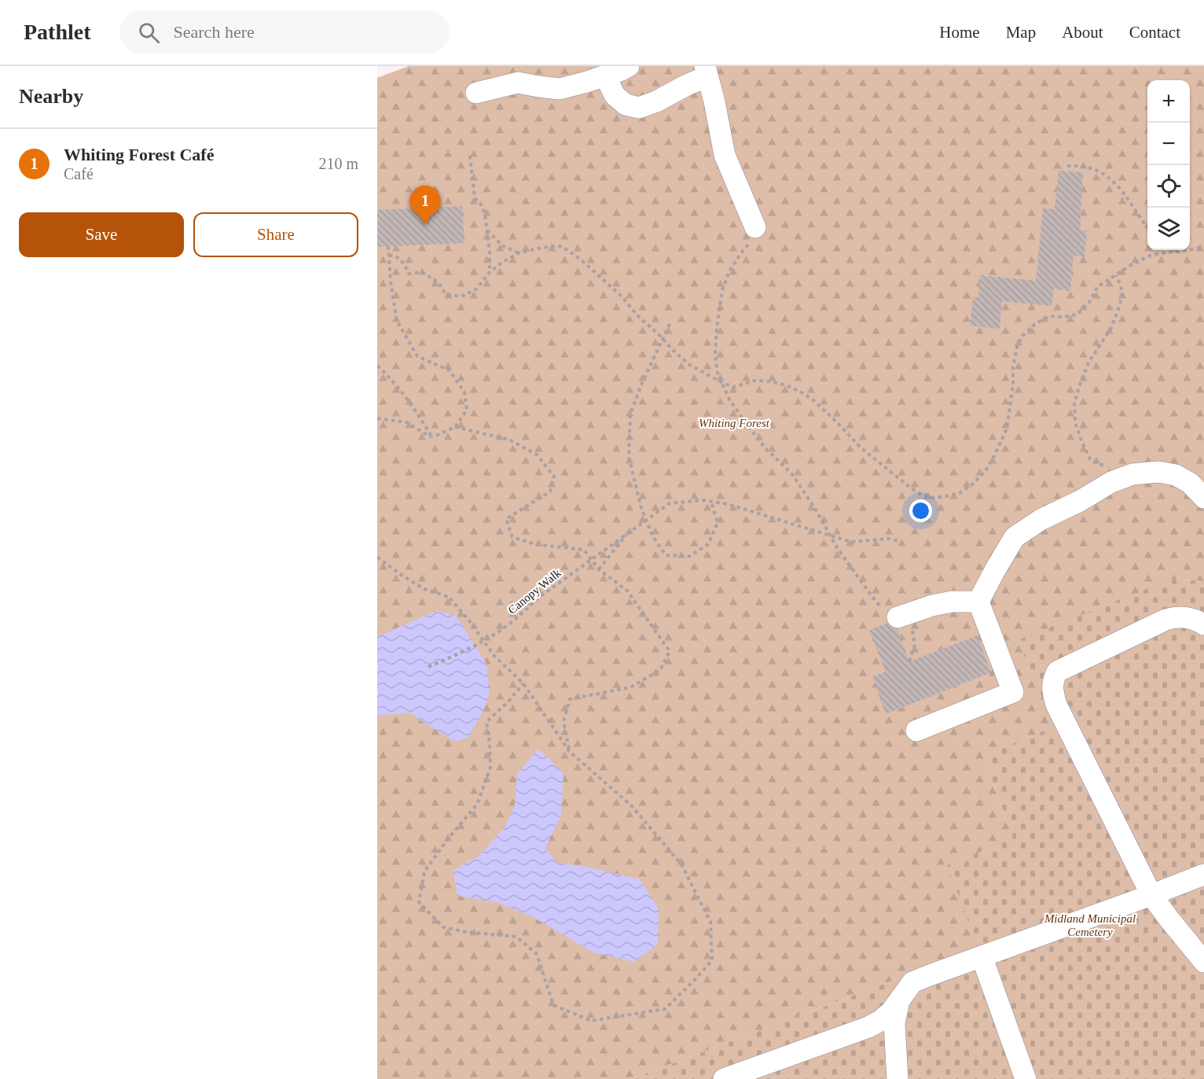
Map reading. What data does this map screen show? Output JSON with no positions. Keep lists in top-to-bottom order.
{
  "streets": {
    "path": ["Canopy Walk"]
  },
  "parks": ["Whiting Forest", "Midland Municipal Cemetery"],
  "page": {
    "header": "Pathlet",
    "search": "Search here",
    "nav": [
      "Home",
      "Map",
      "About",
      "Contact"
    ],
    "heading": "Nearby",
    "map_buttons": ["+", "−"],
    "list": [
      {
        "mark": "1",
        "name": "Whiting Forest Café",
        "note": "Café",
        "value": "210 m"
      }
    ],
    "pins": "1",
    "buttons": ["Save", "Share"]
  }
}
